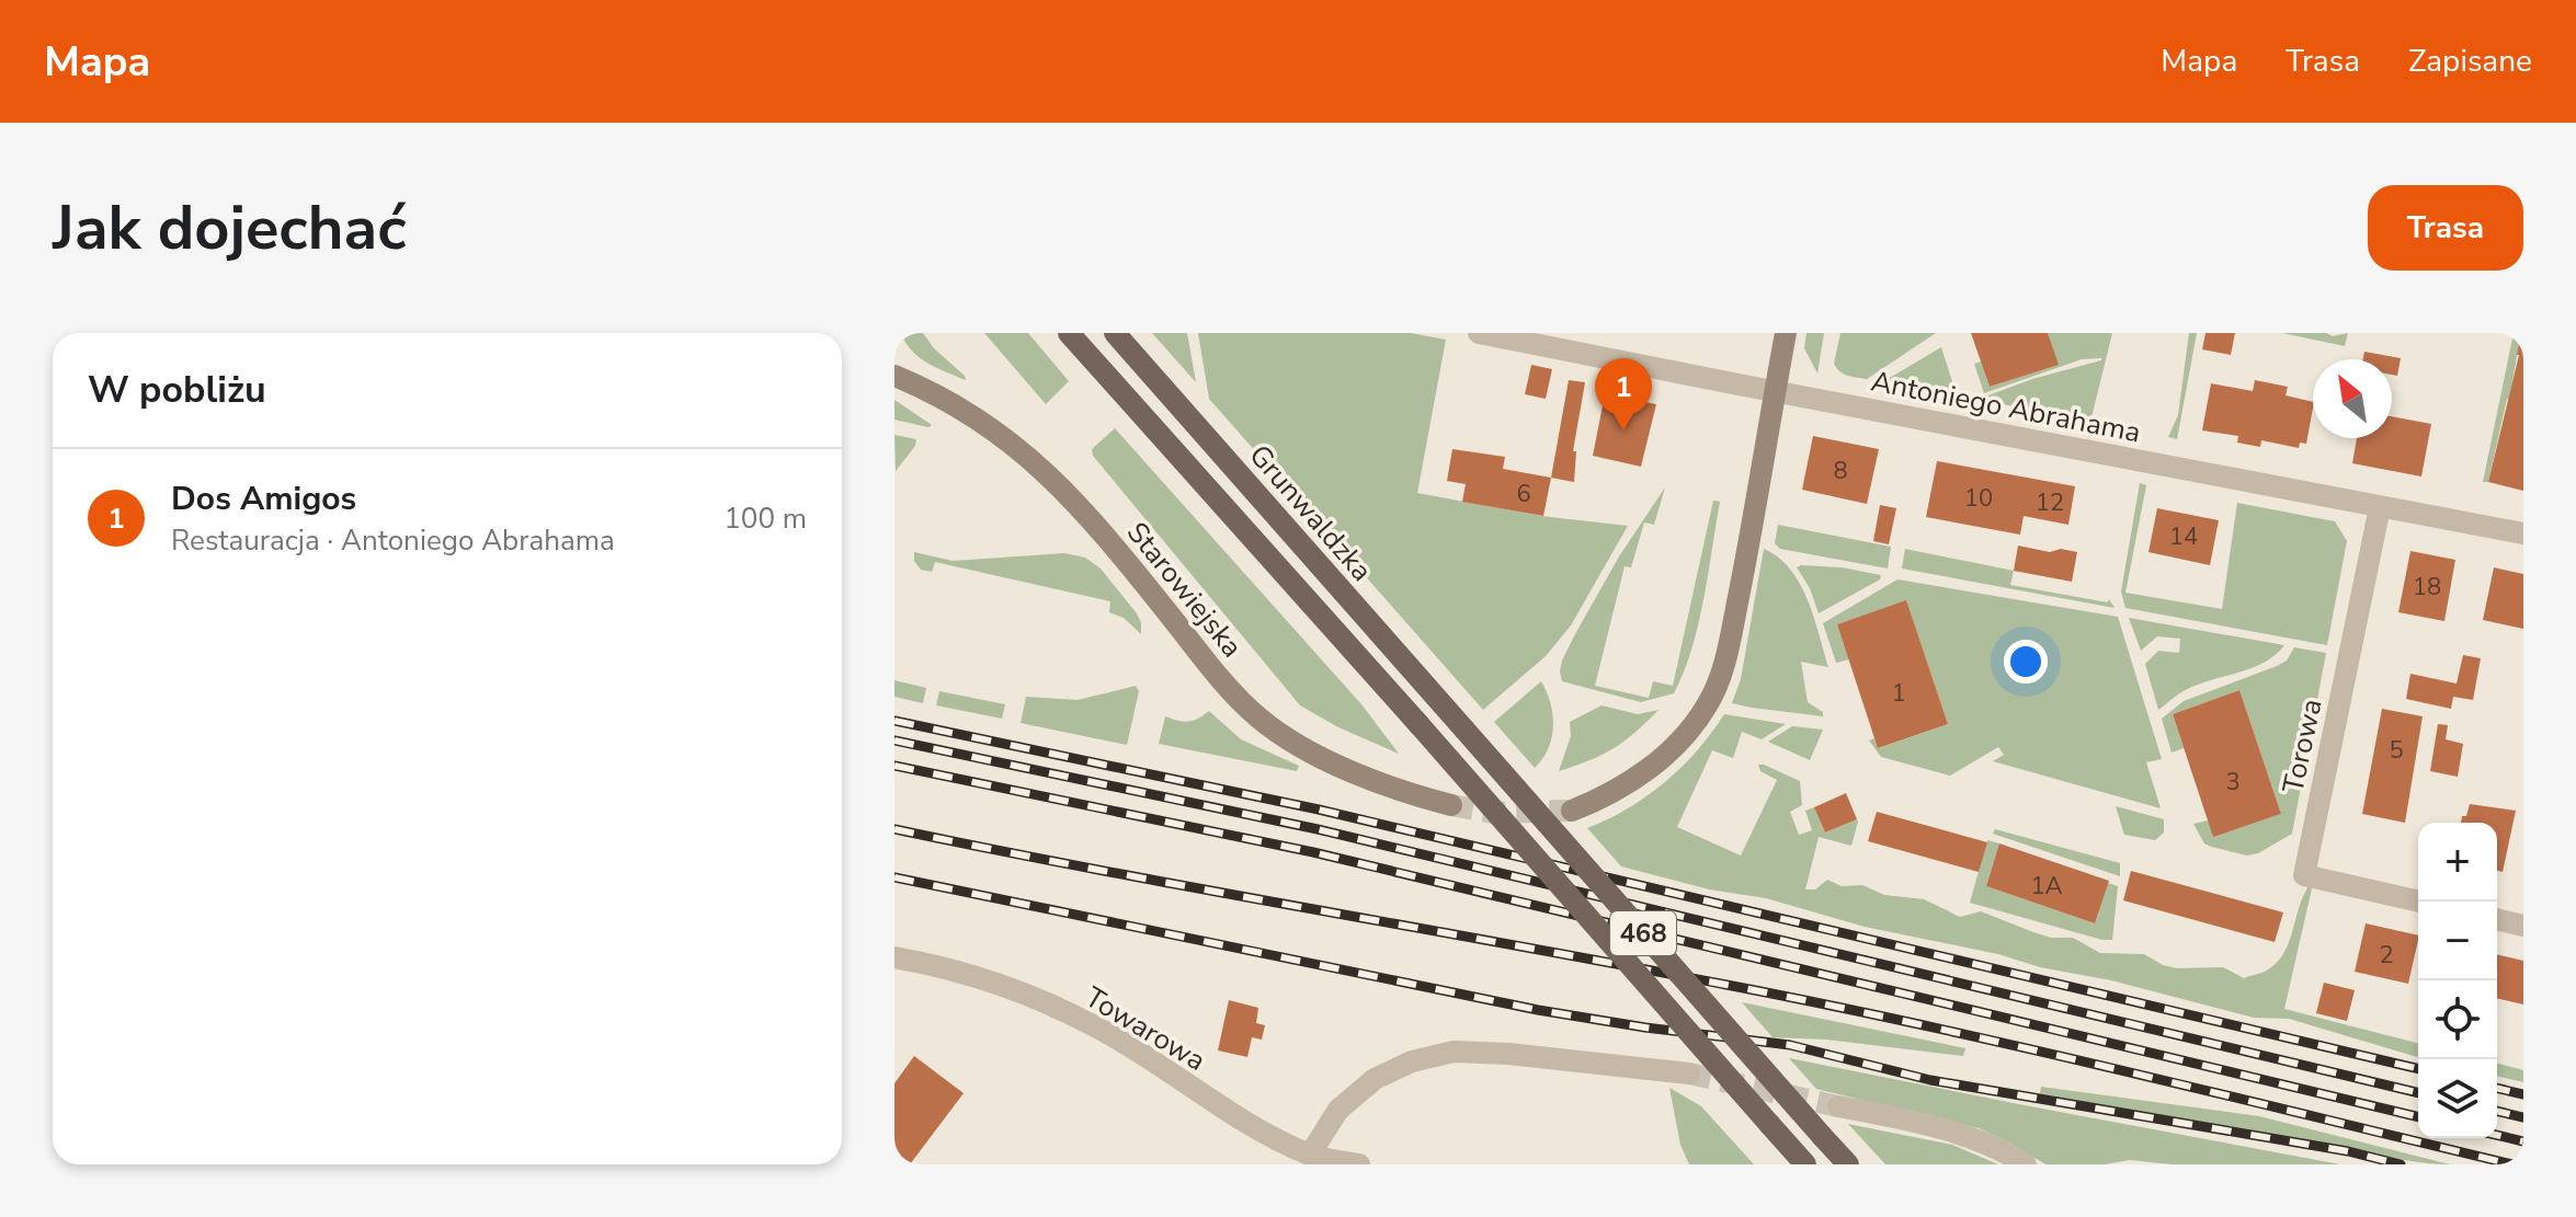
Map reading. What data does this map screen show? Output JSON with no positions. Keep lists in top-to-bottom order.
{
  "streets": {
    "main road": ["Grunwaldzka", "Starowiejska", "468"],
    "street": ["Antoniego Abrahama", "Torowa", "Towarowa"]
  },
  "crossings": [
    ["Antoniego Abrahama", "Torowa"]
  ],
  "house_numbers": [
    "8",
    "6",
    "10",
    "12",
    "14",
    "18",
    "1",
    "5",
    "3",
    "1A",
    "2"
  ],
  "north": "top left",
  "page": {
    "header": "Mapa",
    "nav": ["Mapa", "Trasa", "Zapisane"],
    "buttons": "Trasa",
    "title": "Jak dojechać",
    "heading": "W pobliżu",
    "pins": "1",
    "list": [
      {
        "mark": "1",
        "name": "Dos Amigos",
        "note": "Restauracja · Antoniego Abrahama",
        "value": "100 m"
      }
    ],
    "map_buttons": ["+", "−"]
  }
}
